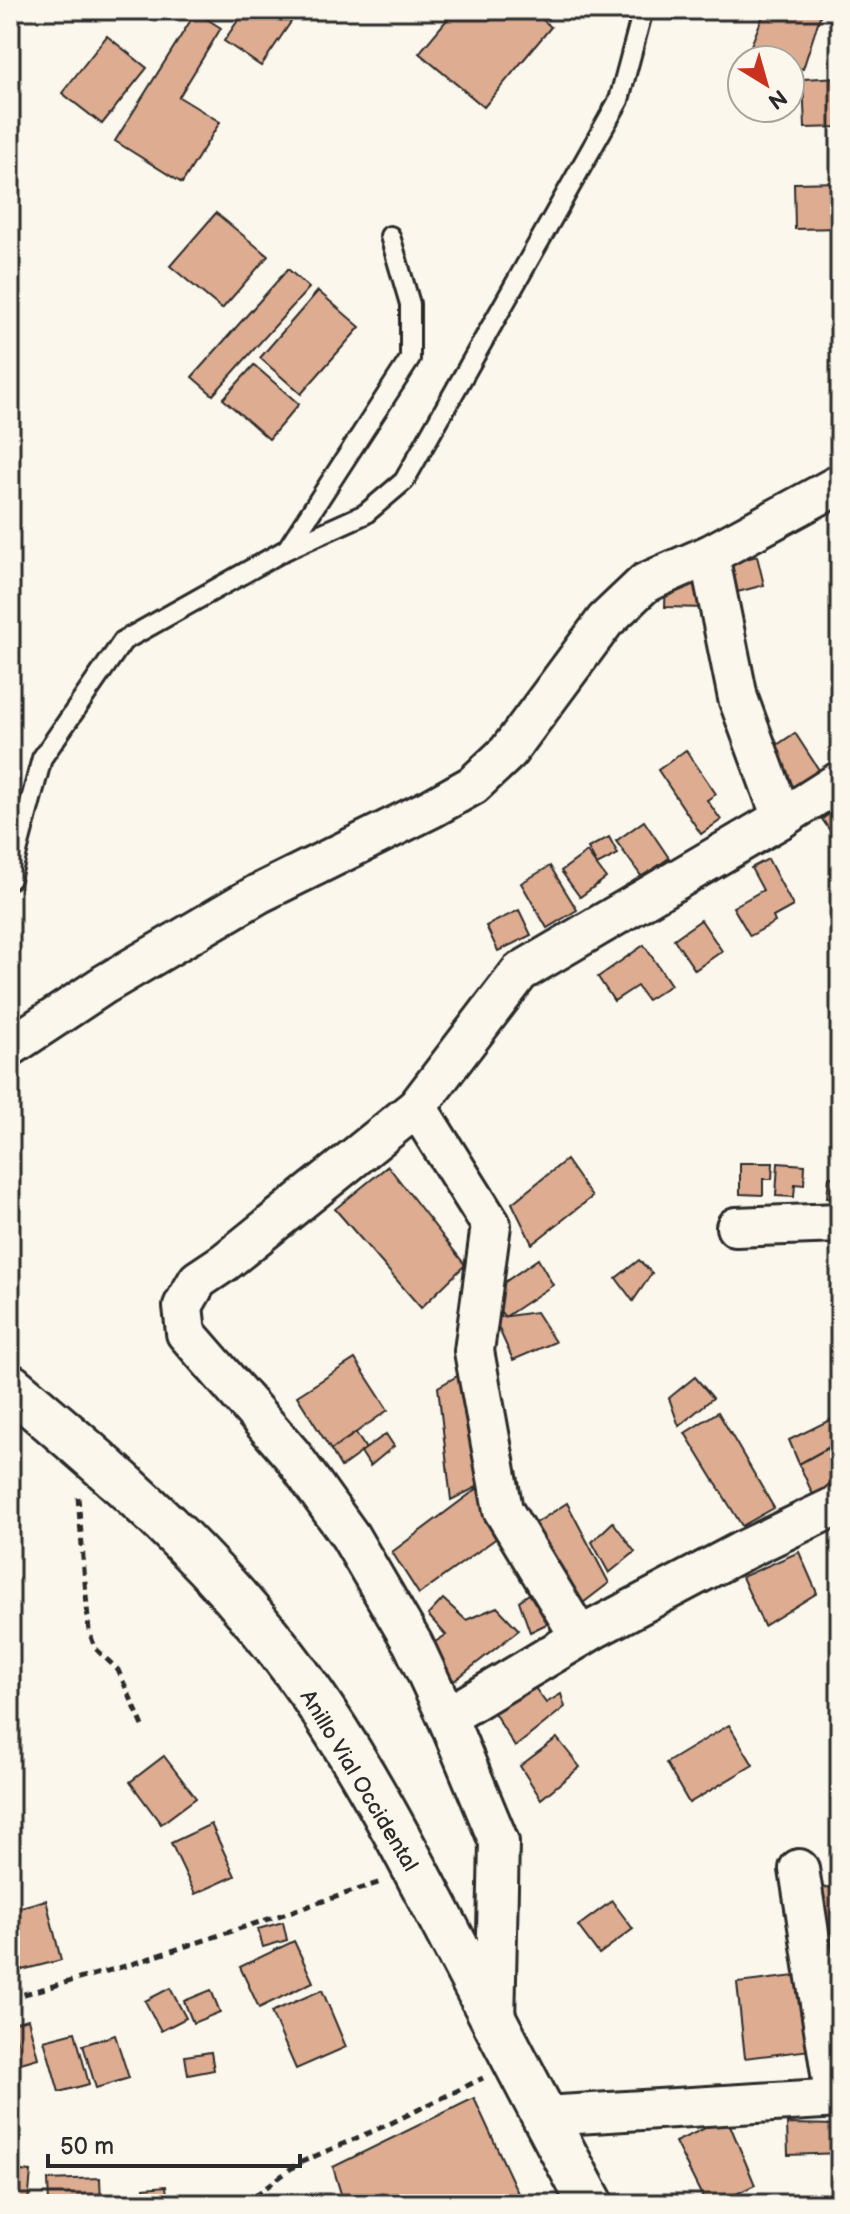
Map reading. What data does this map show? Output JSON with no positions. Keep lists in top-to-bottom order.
{
  "streets": {
    "highway": ["Anillo Vial Occidental"]
  },
  "scale_bar": "50 m",
  "north": "bottom right"
}
